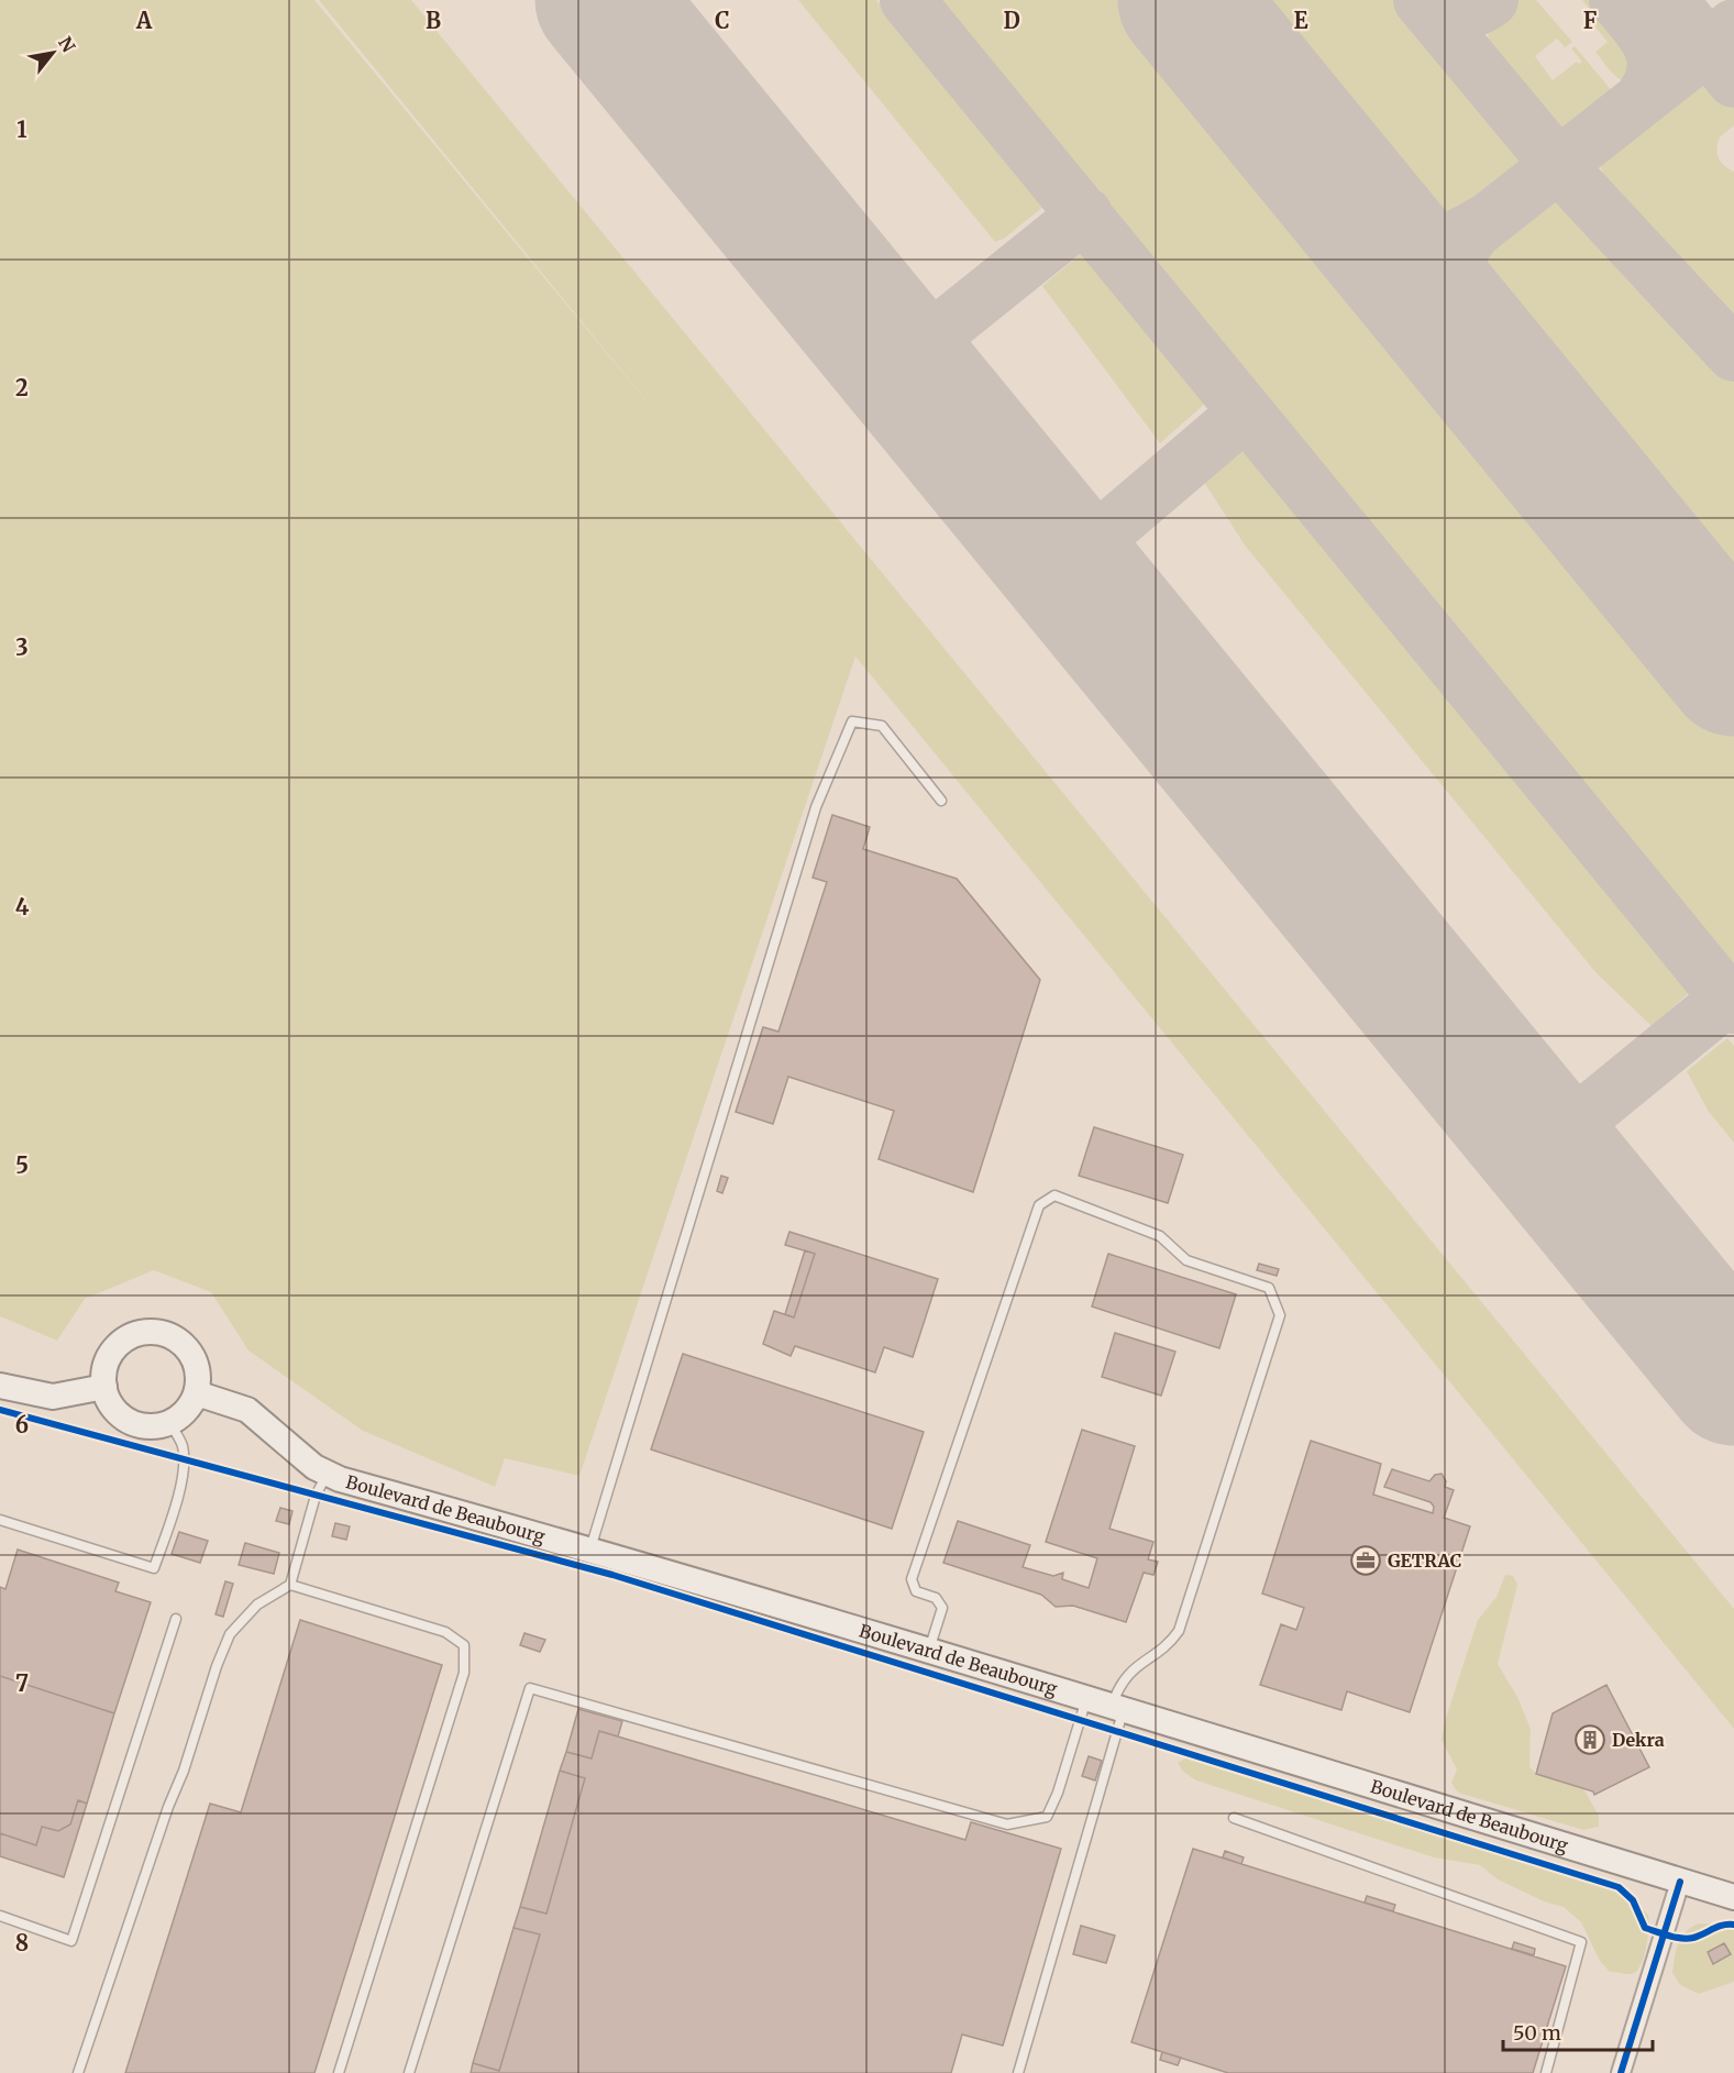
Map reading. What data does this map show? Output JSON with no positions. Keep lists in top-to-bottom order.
{
  "streets": {
    "main road": ["Boulevard de Beaubourg"]
  },
  "places": {
    "office": ["GETRAC"],
    "building": ["Dekra"]
  },
  "scale_bar": "50 m",
  "north": "top right",
  "grid": {
    "columns": [
      "A",
      "B",
      "C",
      "D",
      "E",
      "F"
    ],
    "rows": [
      "1",
      "2",
      "3",
      "4",
      "5",
      "6",
      "7",
      "8"
    ]
  }
}
